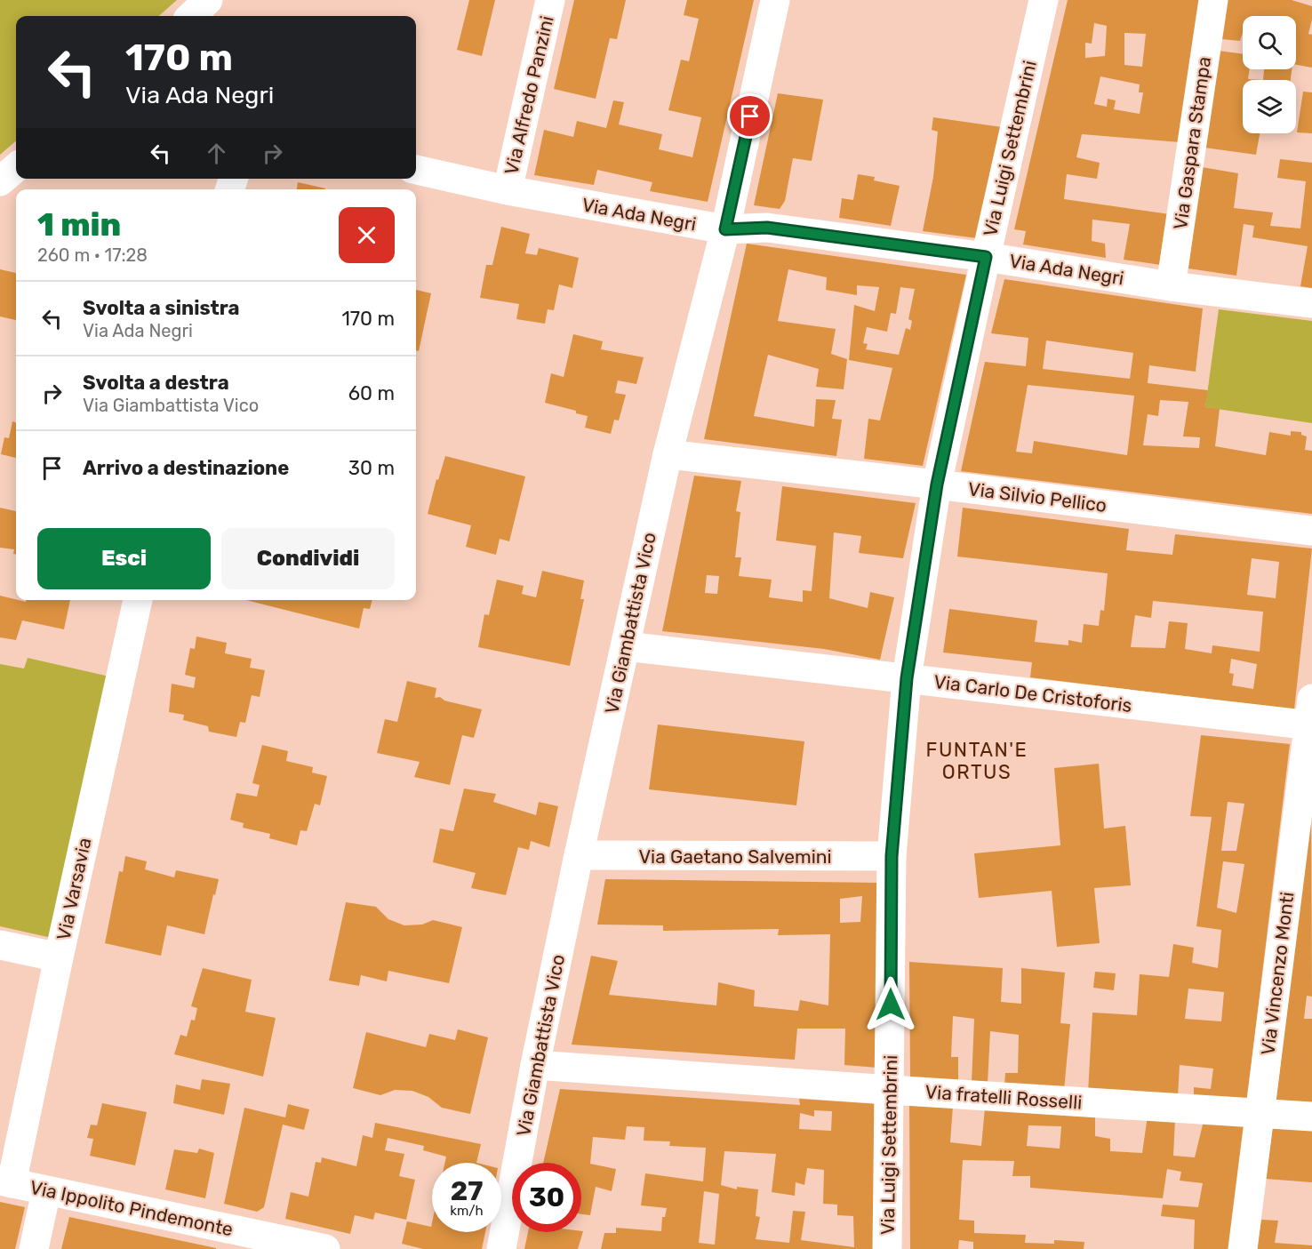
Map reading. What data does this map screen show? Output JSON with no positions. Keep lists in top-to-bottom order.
{
  "streets": {
    "street": [
      "Via Alfredo Panzini",
      "Via Gaspara Stampa",
      "Via Luigi Settembrini",
      "Via Ada Negri",
      "Via Silvio Pellico",
      "Via Giambattista Vico",
      "Via Carlo De Cristoforis",
      "Via Gaetano Salvemini",
      "Via Varsavia",
      "Via Vincenzo Monti",
      "Via fratelli Rosselli",
      "Via Ippolito Pindemonte"
    ]
  },
  "crossings": [
    ["Via Alfredo Panzini", "Via Ada Negri"],
    ["Via Gaspara Stampa", "Via Ada Negri"],
    ["Via Luigi Settembrini", "Via Ada Negri"],
    ["Via Luigi Settembrini", "Via Silvio Pellico"],
    ["Via Luigi Settembrini", "Via Carlo De Cristoforis"],
    ["Via Luigi Settembrini", "Via Gaetano Salvemini"],
    ["Via Luigi Settembrini", "Via fratelli Rosselli"],
    ["Via Ada Negri", "Via Giambattista Vico"],
    ["Via Silvio Pellico", "Via Giambattista Vico"],
    ["Via Giambattista Vico", "Via Carlo De Cristoforis"],
    ["Via Giambattista Vico", "Via Gaetano Salvemini"],
    ["Via Giambattista Vico", "Via fratelli Rosselli"],
    ["Via Carlo De Cristoforis", "Via Vincenzo Monti"],
    ["Via Varsavia", "Via Ippolito Pindemonte"],
    ["Via Vincenzo Monti", "Via fratelli Rosselli"]
  ],
  "districts": ["FUNTAN'E ORTUS"],
  "page": {
    "turn": ["170 m", "Via Ada Negri"],
    "heading": ["1 min", "260 m · 17:28"],
    "list": [
      {
        "name": "Svolta a sinistra",
        "note": "Via Ada Negri",
        "value": "170 m"
      },
      {
        "name": "Svolta a destra",
        "note": "Via Giambattista Vico",
        "value": "60 m"
      },
      {
        "name": "Arrivo a destinazione",
        "value": "30 m"
      }
    ],
    "buttons": ["Esci", "Condividi"],
    "speed": "27 km/h",
    "limit": "30"
  }
}
